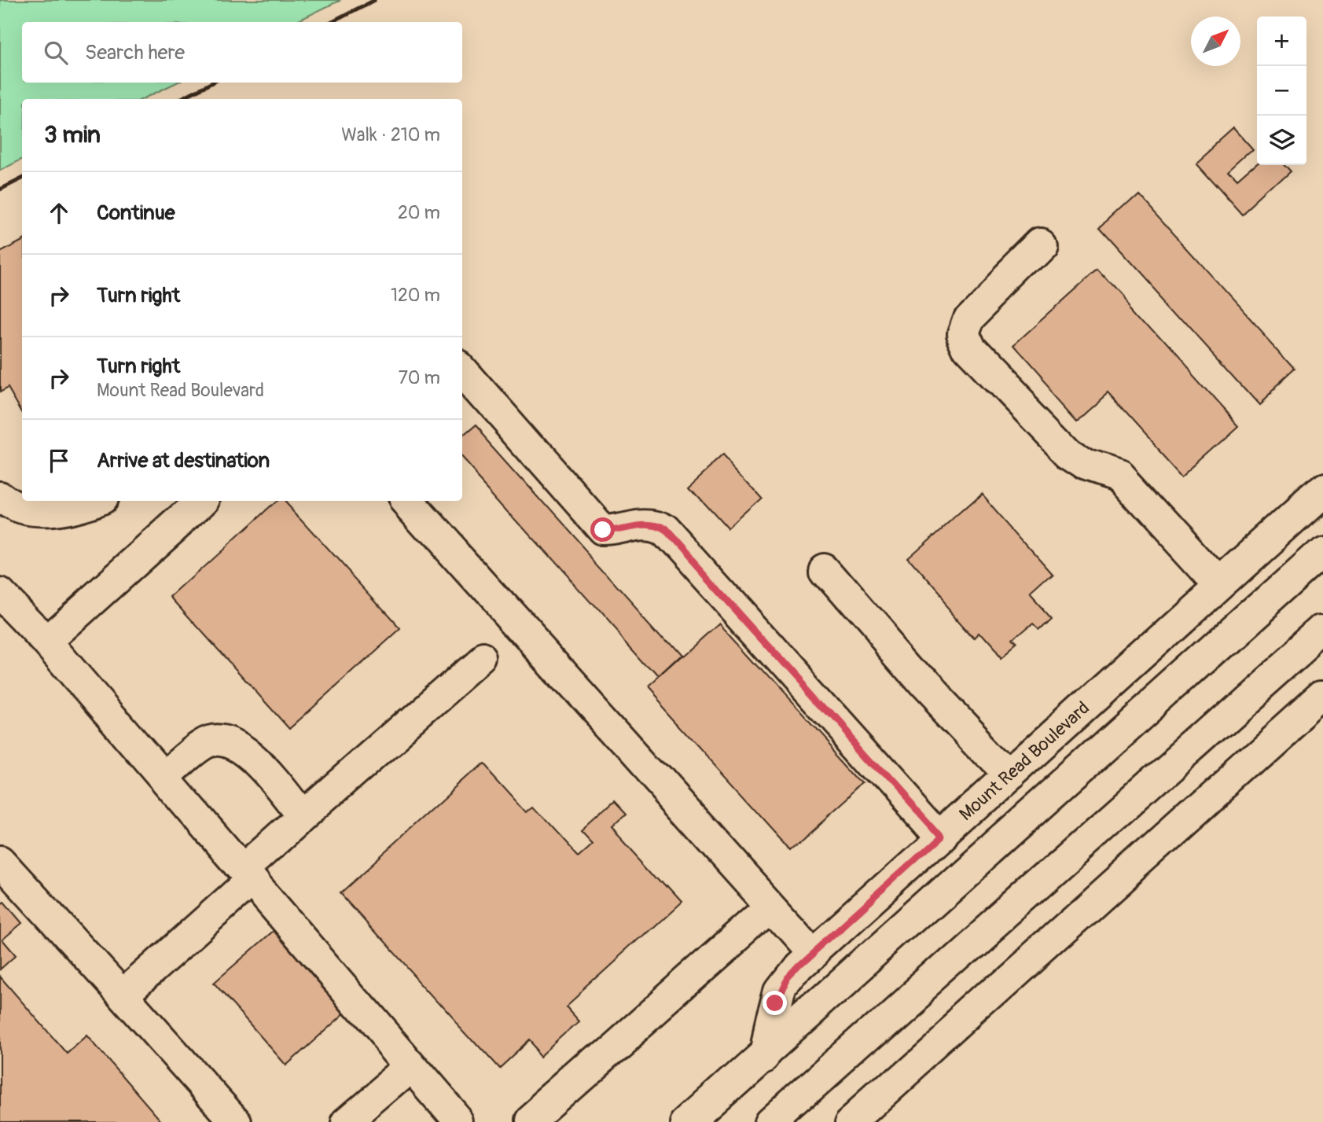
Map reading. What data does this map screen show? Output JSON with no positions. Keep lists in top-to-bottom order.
{
  "streets": {
    "main road": ["Mount Read Boulevard"]
  },
  "north": "top right",
  "page": {
    "map_buttons": ["+", "−"],
    "search": "Search here",
    "heading": ["3 min", "Walk · 210 m"],
    "list": [
      ["Continue", "20 m"],
      ["Turn right", "120 m"],
      ["Turn right", "Mount Read Boulevard", "70 m"],
      "Arrive at destination"
    ]
  }
}
